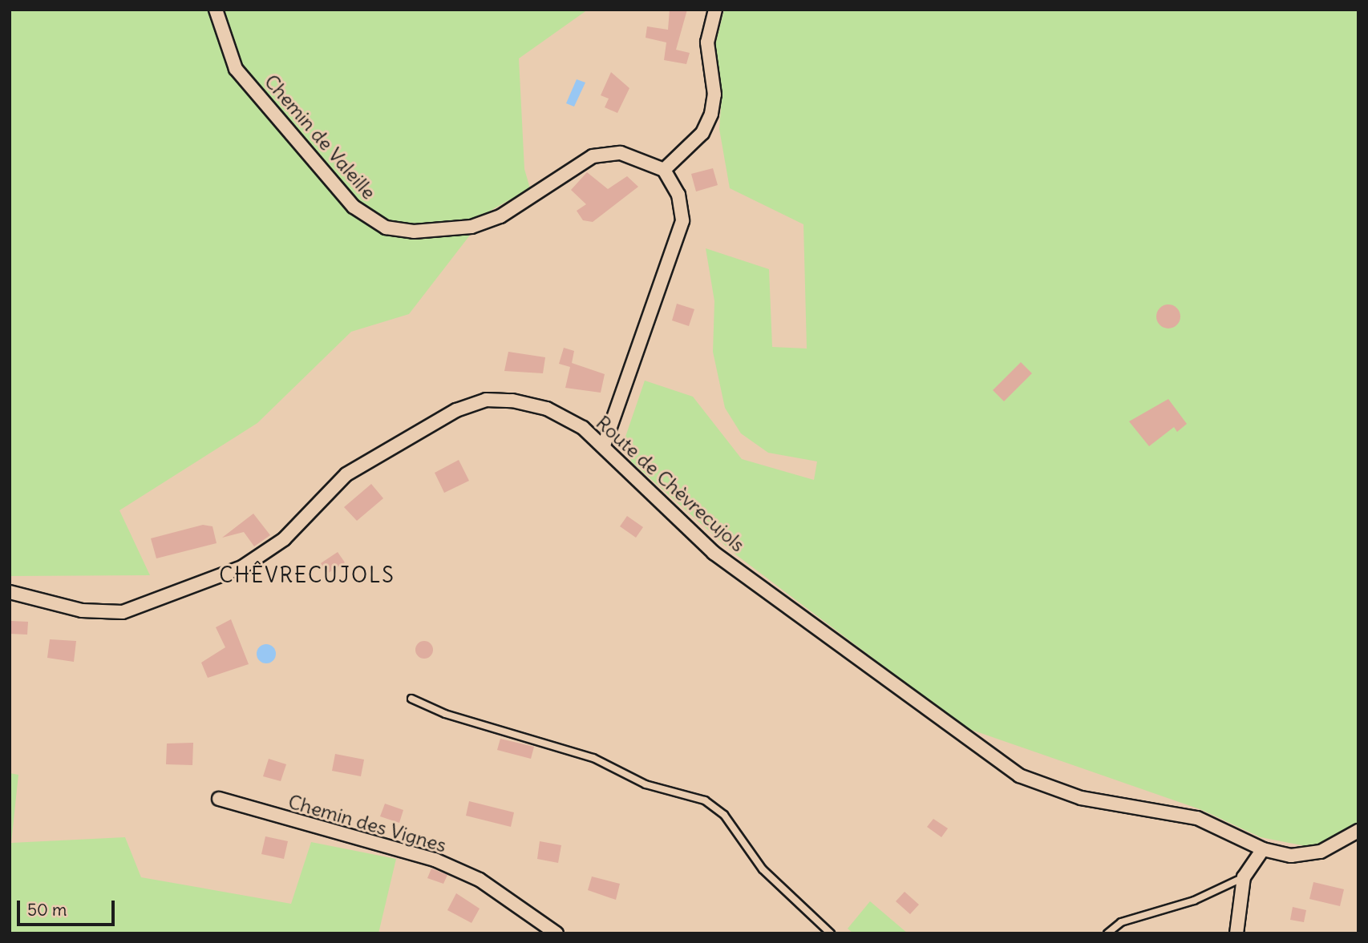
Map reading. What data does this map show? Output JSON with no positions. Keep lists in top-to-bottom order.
{
  "streets": {
    "street": ["Chemin de Valeille", "Route de Chèvrecujols", "Chemin des Vignes"]
  },
  "districts": ["CHÊVRECUJOLS"],
  "scale_bar": "50 m"
}
